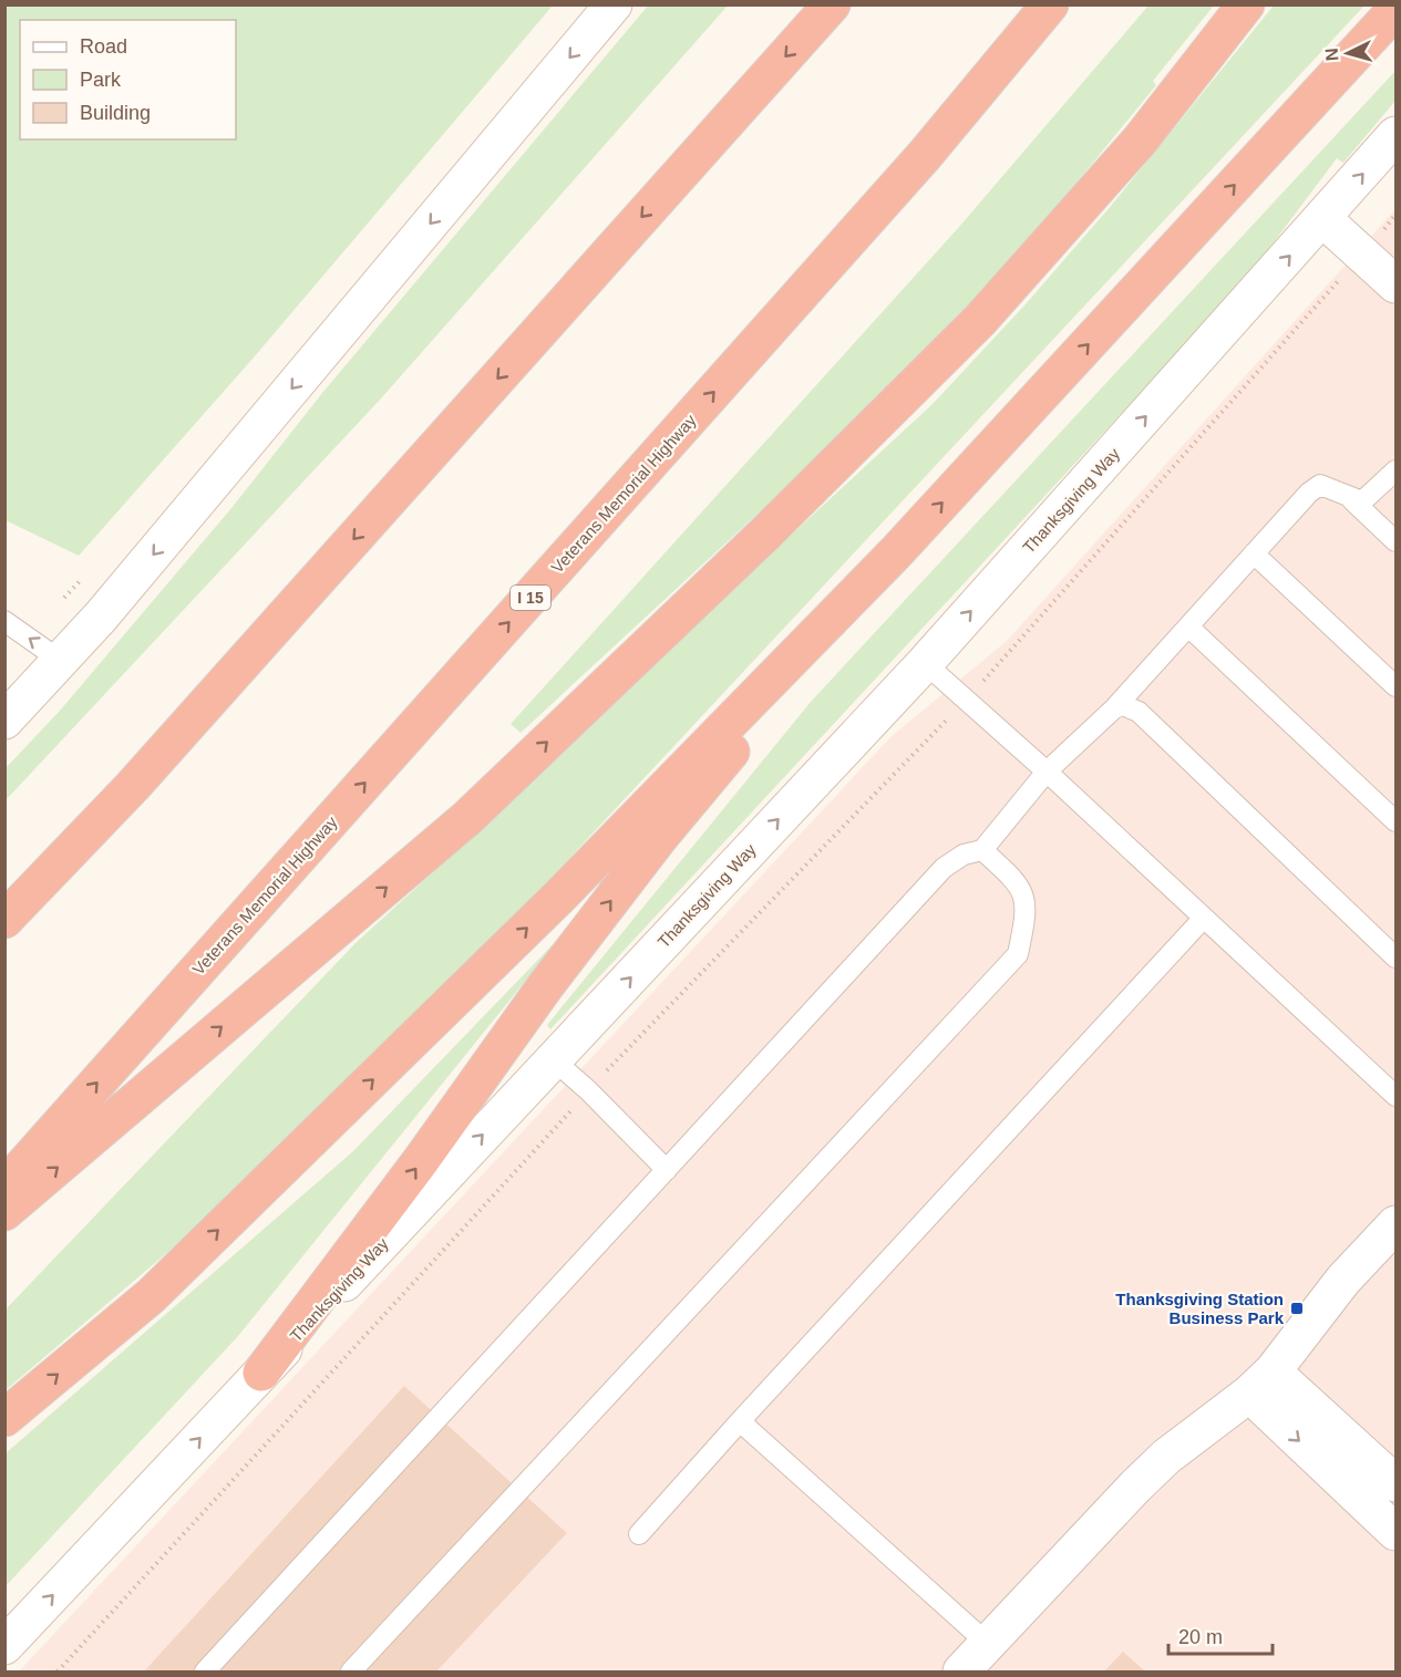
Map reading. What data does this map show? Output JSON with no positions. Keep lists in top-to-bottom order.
{
  "streets": {
    "highway": ["Veterans Memorial Highway", "I 15"],
    "main road": ["Thanksgiving Way"]
  },
  "one_way": ["Thanksgiving Way"],
  "places": {
    "transit": ["Thanksgiving Station Business Park"]
  },
  "legend": ["Road", "Park", "Building"],
  "scale_bar": "20 m",
  "north": "left"
}
